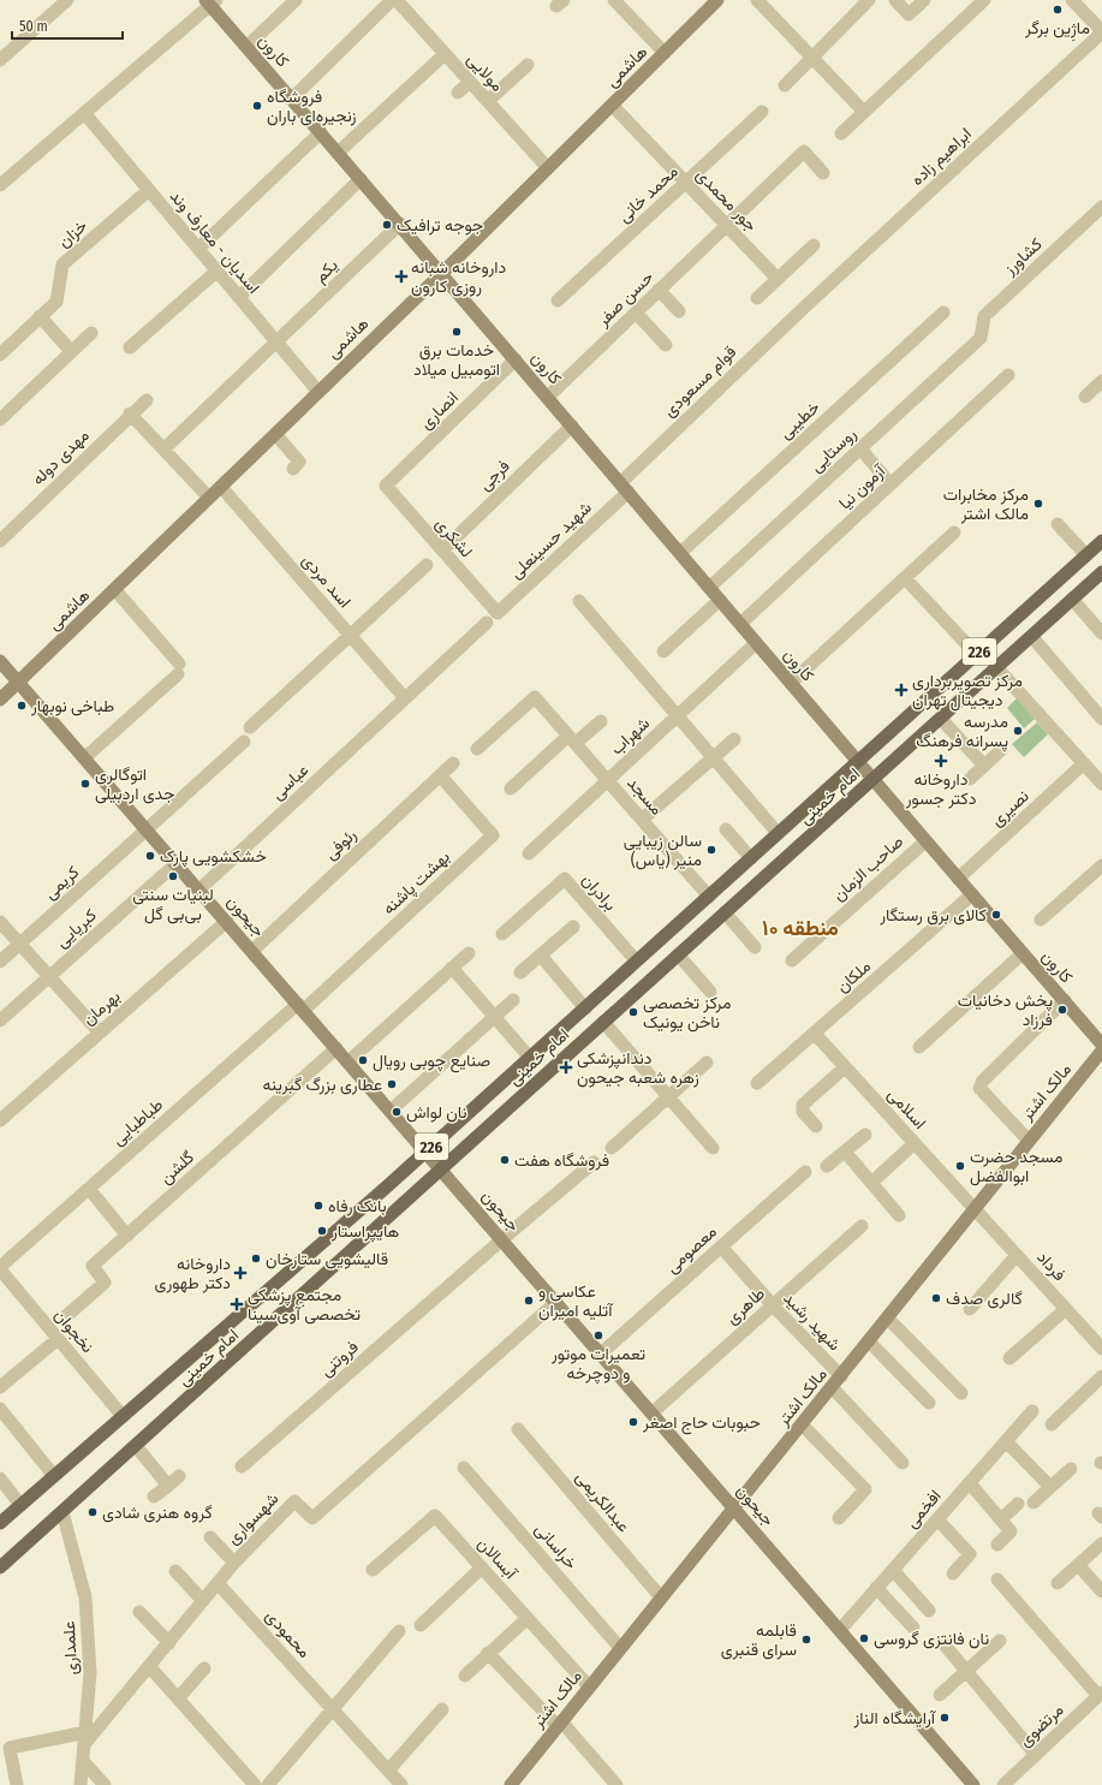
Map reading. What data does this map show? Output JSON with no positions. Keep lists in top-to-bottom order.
{
  "streets": {
    "main road": [
      "کارون",
      "هاشمی",
      "226",
      "امام خمینی",
      "جیحون",
      "مالک اشتر"
    ],
    "street": [
      "مولایی",
      "ابراهیم زاده",
      "محمد خانی",
      "جور محمدی",
      "خزان",
      "اسدیان - معارف وند",
      "کشاورز",
      "یکم",
      "حسن صفر",
      "قوام مسعودی",
      "انصاری",
      "خطیبی",
      "روستایی",
      "مهدی دوله",
      "فرجی",
      "آزمون نیا",
      "لشکری",
      "شهید حسینعلی",
      "اسد مردی",
      "شهراب",
      "عباسی",
      "مسجد",
      "نصیری",
      "رئوفی",
      "صاحب الزمان",
      "کریمی",
      "بهشت پاشنه",
      "برادران",
      "کبریایی",
      "ملکان",
      "بهرمان",
      "اسلامی",
      "طباطبایی",
      "گلشن",
      "معصومی",
      "فرداد",
      "طاهری",
      "شهید رشید",
      "نخجوان",
      "فروتنی",
      "عبدالکریمی",
      "افخمی",
      "شهسواری",
      "خراسانی",
      "آبسالان",
      "محمودی",
      "علمداری",
      "مرتضوی"
    ]
  },
  "crossings": [
    ["کارون", "هاشمی"],
    ["کارون", "یکم"],
    ["کارون", "حسن صفر"],
    ["کارون", "قوام مسعودی"],
    ["کارون", "انصاری"],
    ["کارون", "خطیبی"],
    ["کارون", "روستایی"],
    ["کارون", "فرجی"],
    ["کارون", "آزمون نیا"],
    ["کارون", "شهید حسینعلی"],
    ["کارون", "شهراب"],
    ["کارون", "امام خمینی"],
    ["کارون", "نصیری"],
    ["کارون", "صاحب الزمان"],
    ["کارون", "ملکان"],
    ["هاشمی", "مولایی"],
    ["هاشمی", "جور محمدی"],
    ["هاشمی", "اسدیان - معارف وند"],
    ["هاشمی", "اسد مردی"],
    ["هاشمی", "جیحون"],
    ["ابراهیم زاده", "قوام مسعودی"],
    ["محمد خانی", "جور محمدی"],
    ["جور محمدی", "حسن صفر"],
    ["خزان", "اسدیان - معارف وند"],
    ["اسدیان - معارف وند", "یکم"],
    ["کشاورز", "روستایی"],
    ["قوام مسعودی", "شهید حسینعلی"],
    ["انصاری", "لشکری"],
    ["فرجی", "لشکری"],
    ["لشکری", "شهید حسینعلی"],
    ["اسد مردی", "عباسی"],
    ["شهراب", "مسجد"],
    ["عباسی", "جیحون"],
    ["مسجد", "امام خمینی"],
    ["امام خمینی", "برادران"],
    ["امام خمینی", "جیحون"],
    ["امام خمینی", "نخجوان"],
    ["امام خمینی", "علمداری"],
    ["رئوفی", "بهشت پاشنه"],
    ["رئوفی", "جیحون"],
    ["کریمی", "جیحون"],
    ["بهشت پاشنه", "جیحون"],
    ["بهشت پاشنه", "طباطبایی"],
    ["جیحون", "کبریایی"],
    ["جیحون", "بهرمان"],
    ["جیحون", "مالک اشتر"],
    ["جیحون", "طباطبایی"],
    ["جیحون", "گلشن"],
    ["جیحون", "معصومی"],
    ["جیحون", "طاهری"],
    ["جیحون", "فروتنی"],
    ["جیحون", "افخمی"],
    ["جیحون", "شهسواری"],
    ["ملکان", "اسلامی"],
    ["مالک اشتر", "اسلامی"],
    ["مالک اشتر", "فرداد"],
    ["مالک اشتر", "شهید رشید"],
    ["مالک اشتر", "عبدالکریمی"],
    ["مالک اشتر", "خراسانی"],
    ["مالک اشتر", "آبسالان"],
    ["اسلامی", "فرداد"],
    ["طباطبایی", "نخجوان"],
    ["معصومی", "شهید رشید"],
    ["طاهری", "شهید رشید"],
    ["شهسواری", "محمودی"],
    ["شهسواری", "علمداری"]
  ],
  "districts": ["منطقه ۱۰"],
  "places": {
    "other": [
      "ماژِین برگر",
      "فروشگاه زنجیره‌ای باران",
      "جوجه ترافیک",
      "خدمات برق اتومبیل میلاد",
      "مرکز مخابرات مالک اشتر",
      "طباخی نوبهار",
      "مدرسه پسرانه فرهنگ",
      "اتوگالری جدی اردبیلی",
      "سالن زیبایی منیر (یاس)",
      "خشکشویی پارک",
      "لبنیات سنتی بی‌بی گل",
      "کالای برق رستگار",
      "پخش دخانیات فرزاد",
      "مرکز تخصصی ناخن یونیک",
      "صنایع چوبی رویال",
      "عطاری بزرگ گبرینه",
      "نان لواش",
      "فروشگاه هفت",
      "مسجد حضرت ابوالفضل",
      "بانک رفاه",
      "هایپراستار",
      "قالیشویی ستارخان",
      "گالری صدف",
      "عکاسی و آتلیه امیران",
      "تعمیرات موتور و دوچرخه",
      "حبوبات حاج اصغر",
      "گروه هنری شادی",
      "نان فانتزی گروسی",
      "قابلمه سرای قنبری",
      "آرایشگاه الناز"
    ],
    "health": [
      "داروخانه شبانه روزی کارون",
      "مرکز تصویربرداری دیجیتال تهران",
      "داروخانه دکتر جسور",
      "دندانپزشکی زهره شعبه جیحون",
      "داروخانه دکتر طهوری",
      "مجتمع پزشکی تخصصی آوی‌سینا"
    ]
  },
  "scale_bar": "50 m"
}
